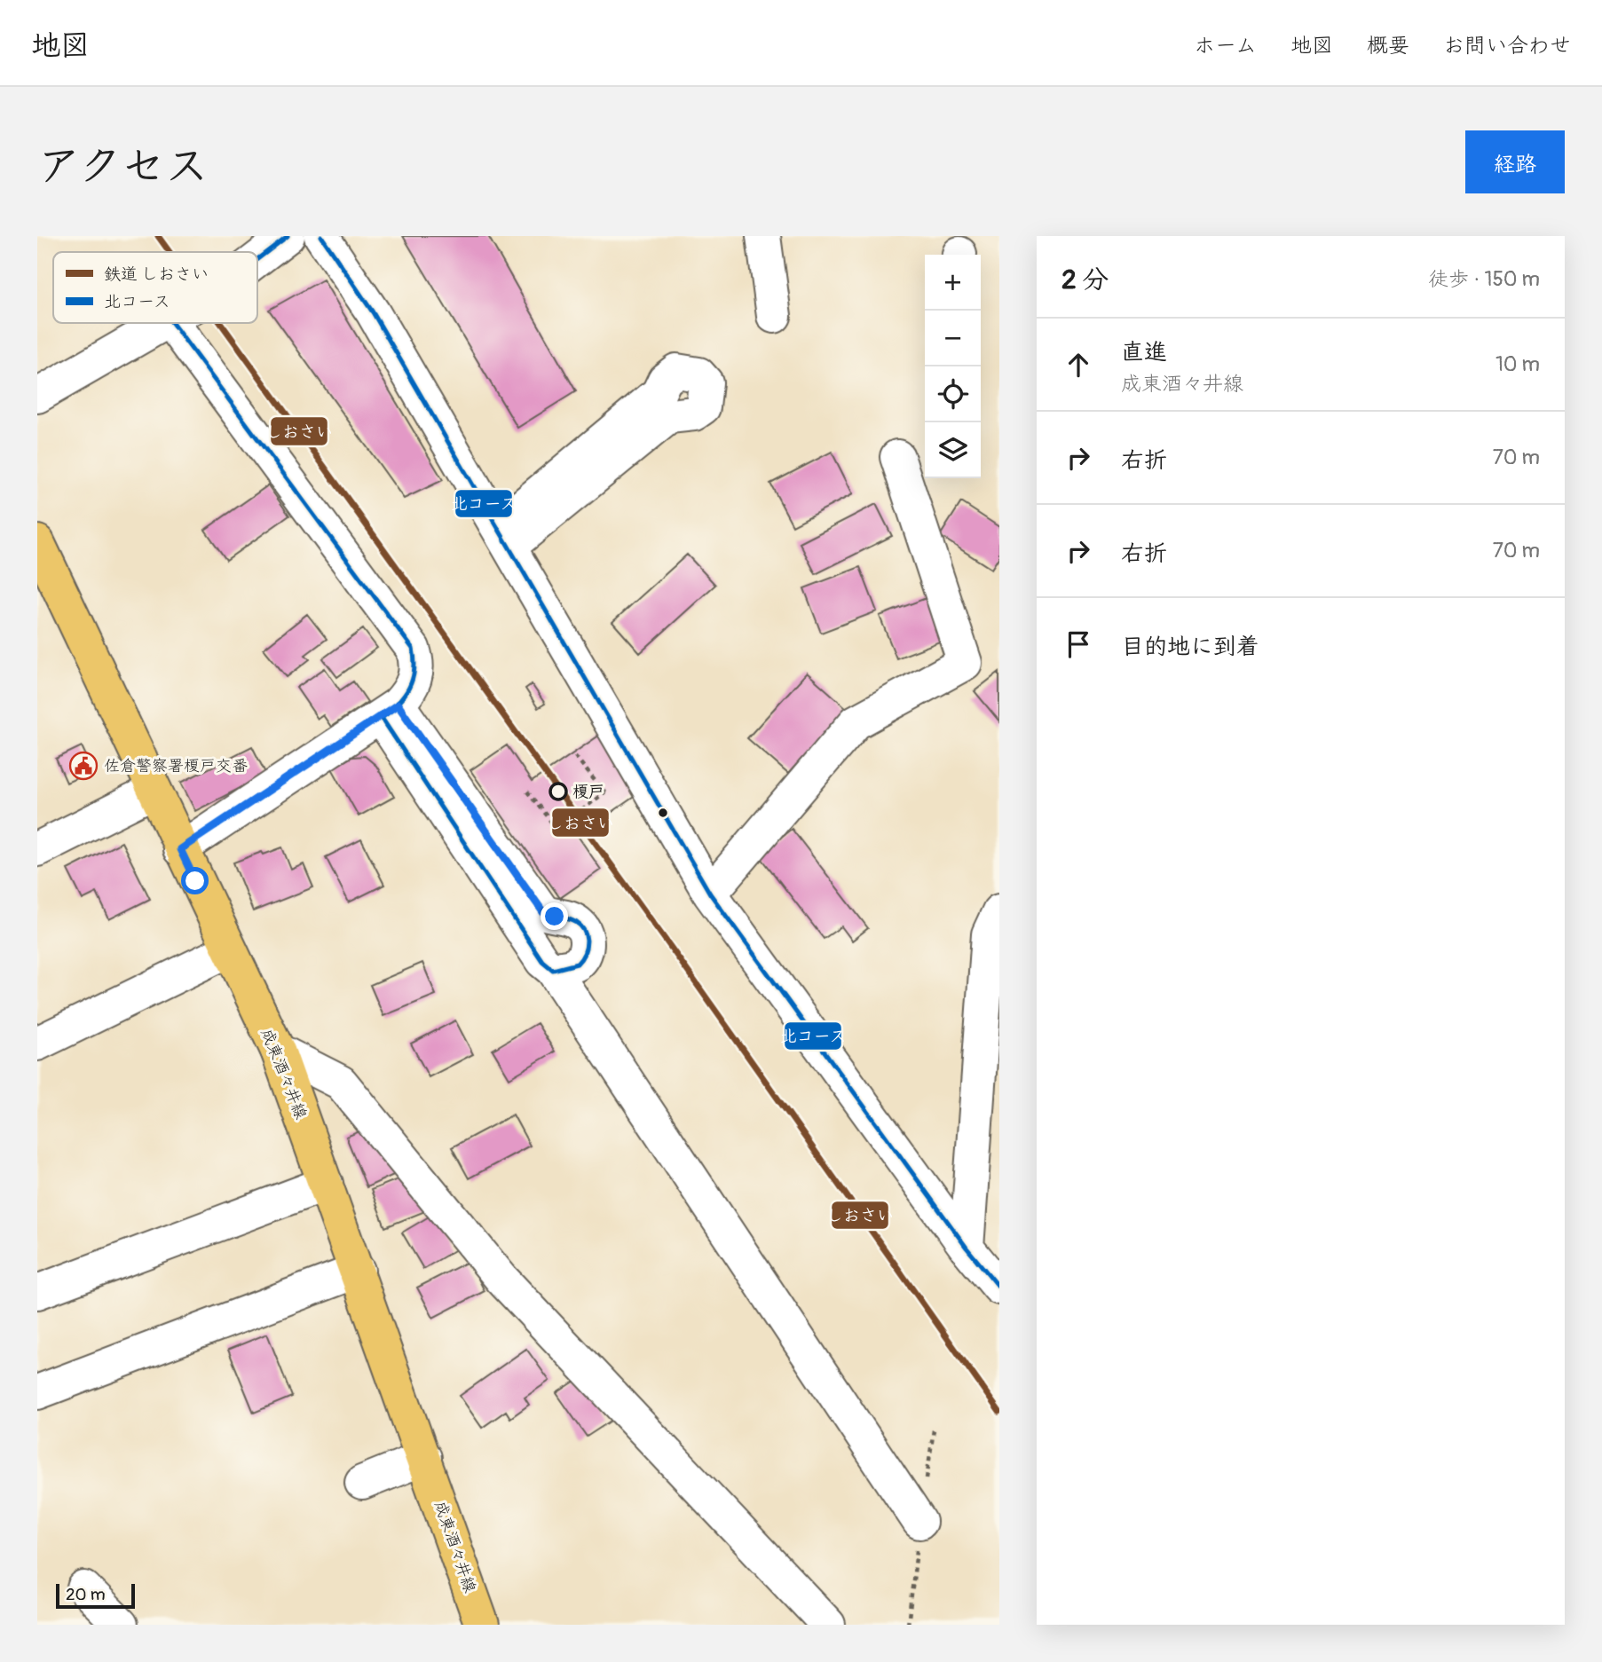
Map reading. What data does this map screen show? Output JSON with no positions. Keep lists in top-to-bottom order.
{
  "streets": {
    "main road": ["成東酒々井線"]
  },
  "places": {
    "public building": ["佐倉警察署榎戸交番"],
    "other": ["榎戸"]
  },
  "lines": ["rail line しおさい", "transit line 北コース"],
  "legend": ["鉄道 しおさい", "北コース"],
  "scale_bar": "20 m",
  "page": {
    "header": "地図",
    "nav": [
      "ホーム",
      "地図",
      "概要",
      "お問い合わせ"
    ],
    "title": "アクセス",
    "buttons": "経路",
    "heading": ["2 分", "徒歩 · 150 m"],
    "map_buttons": ["+", "−"],
    "list": [
      ["直進", "成東酒々井線", "10 m"],
      ["右折", "70 m"],
      ["右折", "70 m"],
      "目的地に到着"
    ],
    "scale": "20 m"
  }
}
